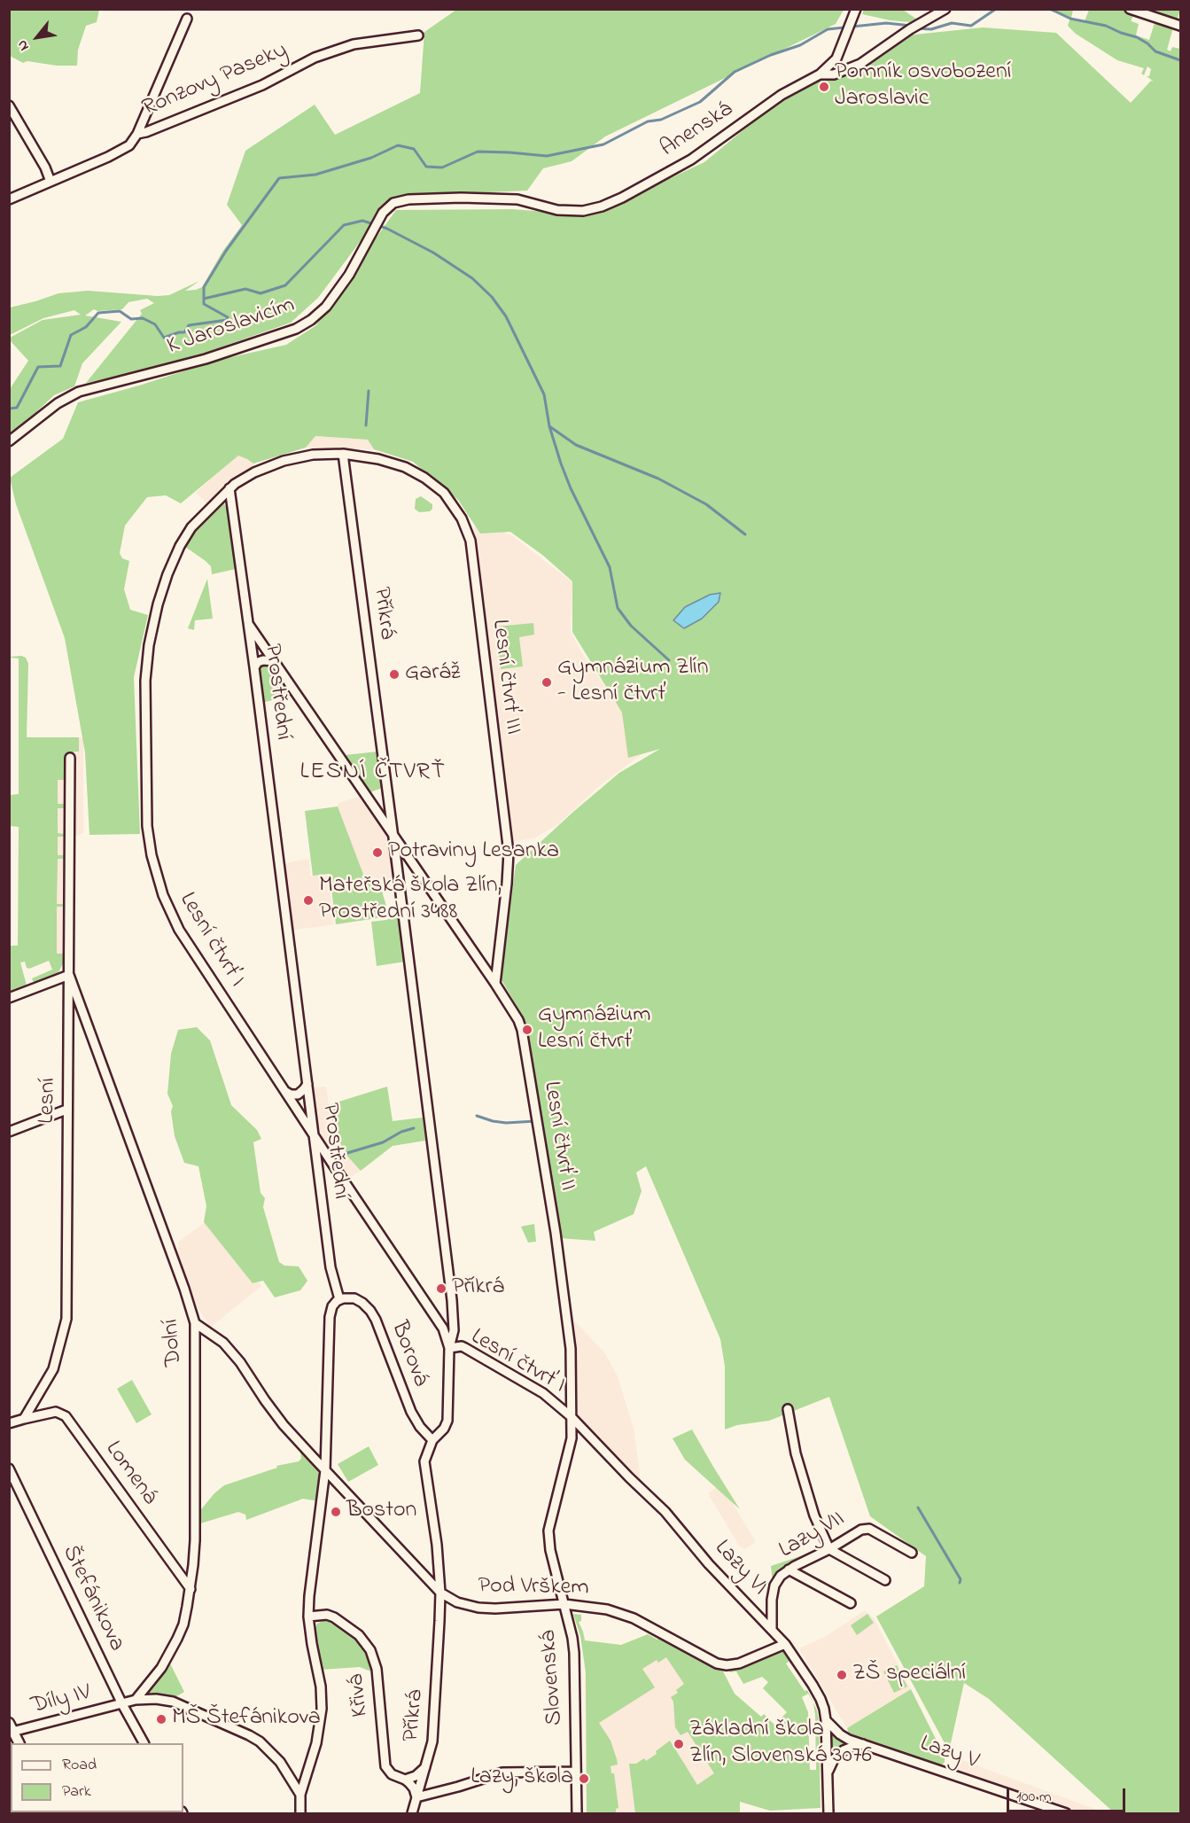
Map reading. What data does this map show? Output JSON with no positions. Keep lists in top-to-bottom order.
{
  "streets": {
    "street": [
      "Ronzovy Paseky",
      "Anenská",
      "K Jaroslavicím",
      "Příkrá",
      "Lesní čtvrť III",
      "Prostřední",
      "Lesní čtvrť I",
      "Lesní",
      "Lesní čtvrť II",
      "Dolní",
      "Borová",
      "Lomená",
      "Lazy VII",
      "Lazy VI",
      "Pod Vrškem",
      "Štefánikova",
      "Slovenská",
      "Křivá",
      "Díly IV",
      "Lazy V"
    ]
  },
  "crossings": [
    ["Anenská", "K Jaroslavicím"],
    ["Příkrá", "Lesní čtvrť III"],
    ["Příkrá", "Lesní čtvrť I"],
    ["Příkrá", "Lesní čtvrť II"],
    ["Příkrá", "Borová"],
    ["Příkrá", "Pod Vrškem"],
    ["Příkrá", "Křivá"],
    ["Lesní čtvrť III", "Lesní čtvrť I"],
    ["Lesní čtvrť III", "Lesní čtvrť II"],
    ["Prostřední", "Lesní čtvrť I"],
    ["Prostřední", "Lesní čtvrť II"],
    ["Prostřední", "Borová"],
    ["Lesní čtvrť I", "Lesní čtvrť II"],
    ["Lesní čtvrť I", "Lazy VI"],
    ["Lesní čtvrť I", "Slovenská"],
    ["Lesní", "Dolní"],
    ["Lesní", "Lomená"],
    ["Lesní čtvrť II", "Lazy VI"],
    ["Lesní čtvrť II", "Slovenská"],
    ["Dolní", "Lomená"],
    ["Dolní", "Pod Vrškem"],
    ["Lazy VII", "Lazy VI"],
    ["Lazy VI", "Pod Vrškem"],
    ["Lazy VI", "Slovenská"],
    ["Lazy VI", "Lazy V"],
    ["Pod Vrškem", "Slovenská"],
    ["Štefánikova", "Díly IV"]
  ],
  "districts": ["LESNÍ ČTVRŤ"],
  "places": [
    "Pomník osvobození Jaroslavic",
    "Garáž",
    "Gymnázium Zlín - Lesní čtvrť",
    "Potraviny Lesanka",
    "Mateřská škola Zlín, Prostřední 3488",
    "Gymnázium Lesní čtvrť",
    "Příkrá",
    "Boston",
    "ZŠ speciální",
    "MŠ Štefánikova",
    "Základní škola Zlín, Slovenská 3076",
    "Lazy, škola"
  ],
  "legend": ["Road", "Park"],
  "scale_bar": "100 m",
  "north": "bottom left"
}
